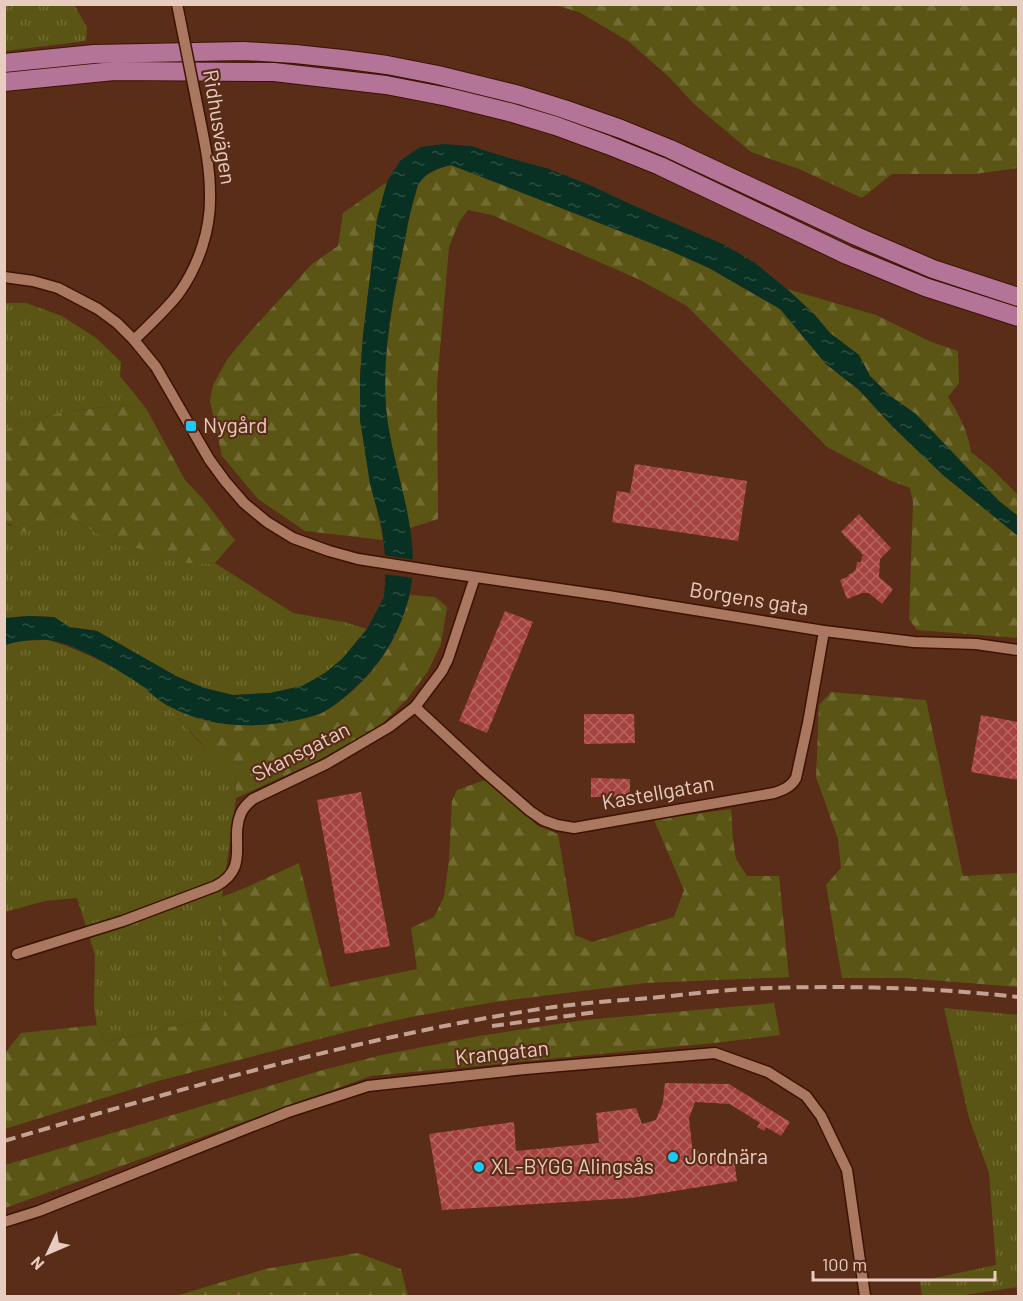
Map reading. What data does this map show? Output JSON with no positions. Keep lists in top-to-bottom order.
{
  "streets": {
    "street": [
      "Ridhusvägen",
      "Borgens gata",
      "Skansgatan",
      "Kastellgatan",
      "Krangatan"
    ]
  },
  "crossings": [
    ["Ridhusvägen", "Borgens gata"],
    ["Borgens gata", "Skansgatan"],
    ["Borgens gata", "Kastellgatan"],
    ["Skansgatan", "Kastellgatan"]
  ],
  "places": {
    "transit": ["Nygård"],
    "other": ["Jordnära", "XL-BYGG Alingsås"]
  },
  "scale_bar": "100 m",
  "north": "bottom left"
}
